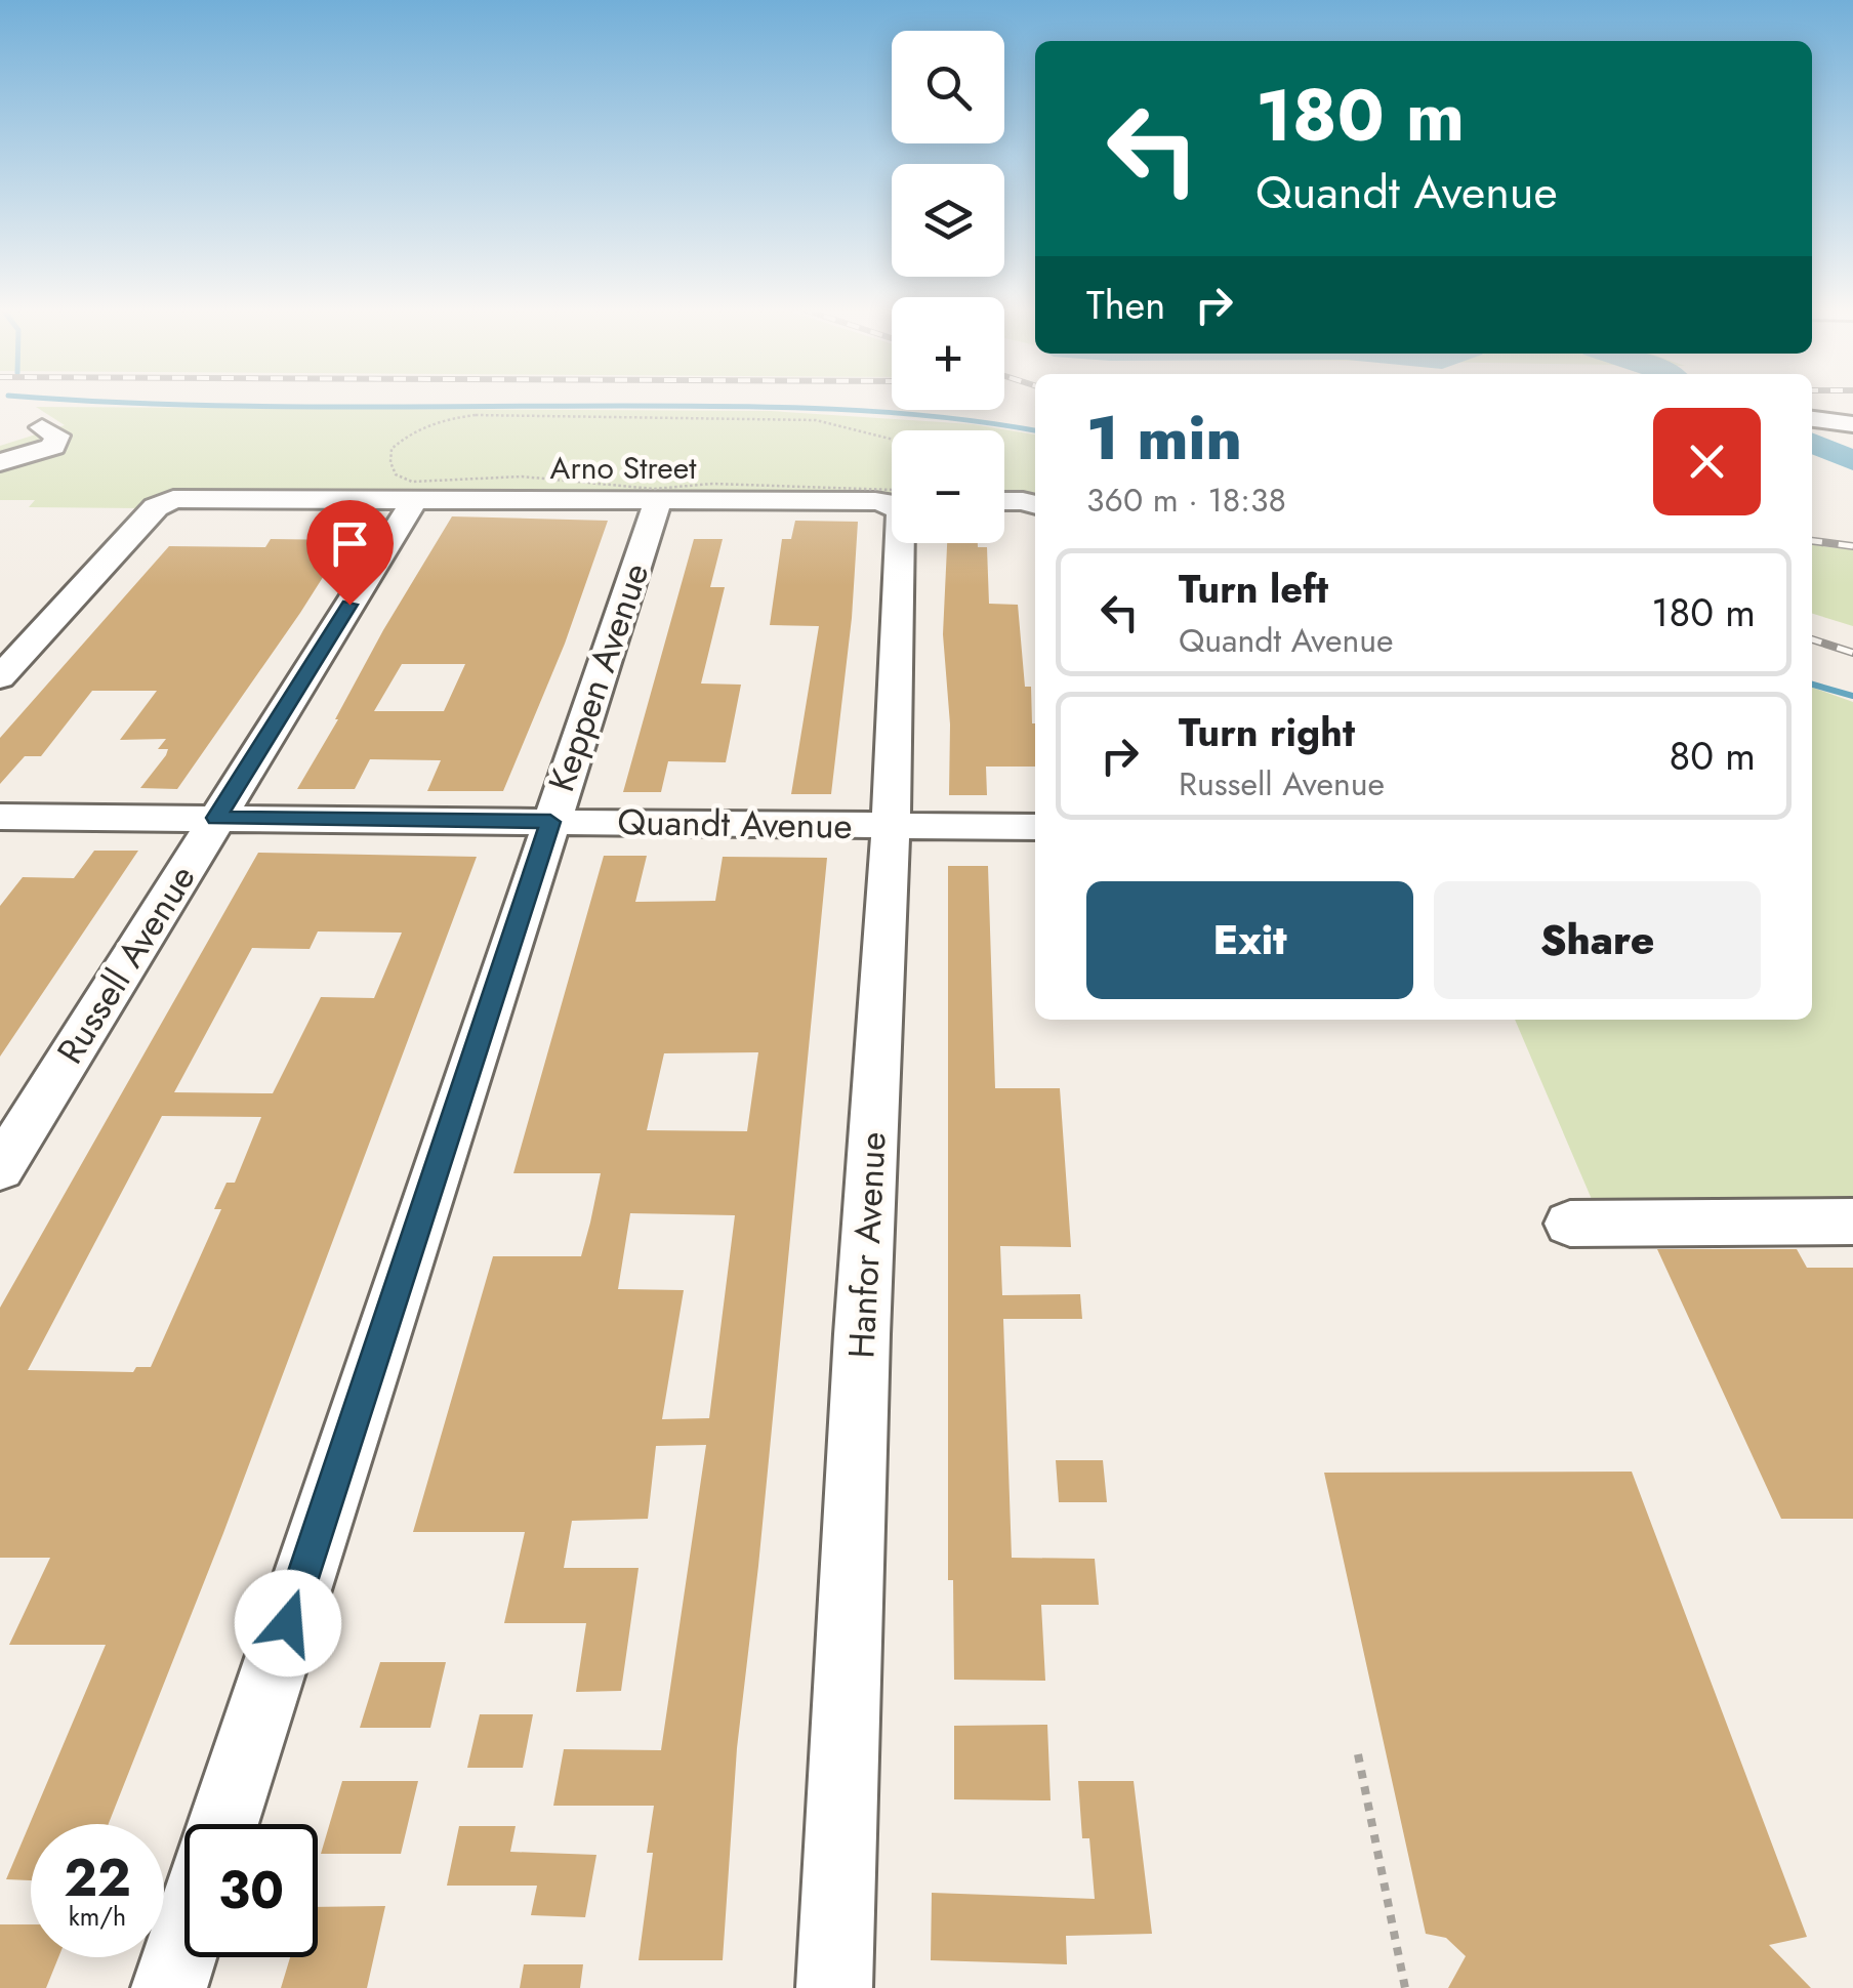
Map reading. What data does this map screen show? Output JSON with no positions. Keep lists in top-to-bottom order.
{
  "streets": {
    "street": [
      "Arno Street",
      "Keppen Avenue",
      "Quandt Avenue",
      "Russell Avenue",
      "Hanfor Avenue"
    ]
  },
  "crossings": [
    ["Arno Street", "Keppen Avenue"],
    ["Arno Street", "Russell Avenue"],
    ["Keppen Avenue", "Quandt Avenue"],
    ["Quandt Avenue", "Russell Avenue"],
    ["Quandt Avenue", "Hanfor Avenue"]
  ],
  "page": {
    "map_buttons": ["+", "−"],
    "turn": ["180 m", "Quandt Avenue"],
    "then": "Then",
    "heading": ["1 min", "360 m · 18:38"],
    "list": [
      {
        "name": "Turn left",
        "note": "Quandt Avenue",
        "value": "180 m"
      },
      {
        "name": "Turn right",
        "note": "Russell Avenue",
        "value": "80 m"
      }
    ],
    "buttons": ["Exit", "Share"],
    "speed": "22 km/h",
    "limit": "30"
  }
}
